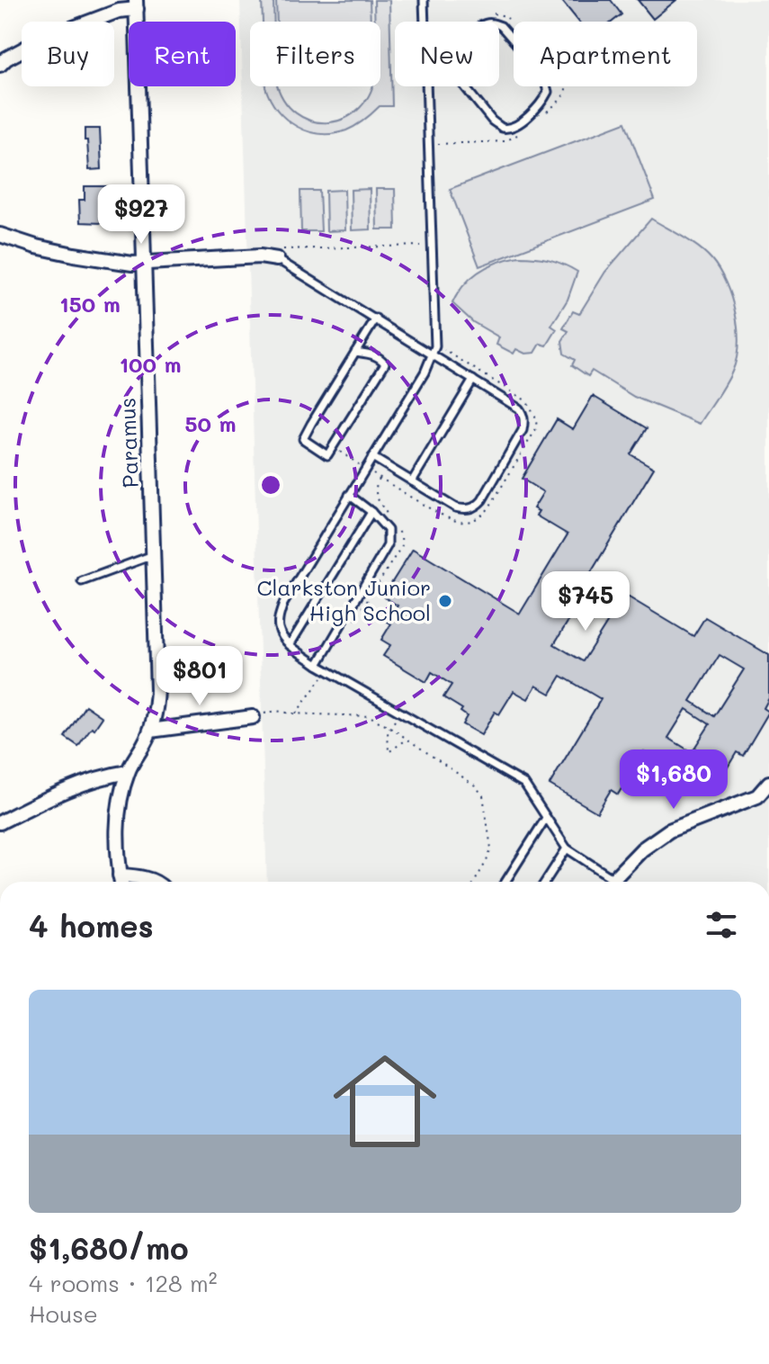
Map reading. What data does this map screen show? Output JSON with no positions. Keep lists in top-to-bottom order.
{
  "streets": {
    "street": ["Paramus"]
  },
  "places": ["Clarkston Junior High School"],
  "page": {
    "chip": [
      "Buy",
      "Rent",
      "Filters",
      "New",
      "Apartment"
    ],
    "price": [
      "$927",
      "$745",
      "$801",
      "$1,680"
    ],
    "heading": "4 homes",
    "list": [
      {
        "name": "$1,680/mo",
        "note": "4 rooms · 128 m² · House"
      }
    ]
  },
  "rings": ["150 m", "100 m", "50 m"]
}
